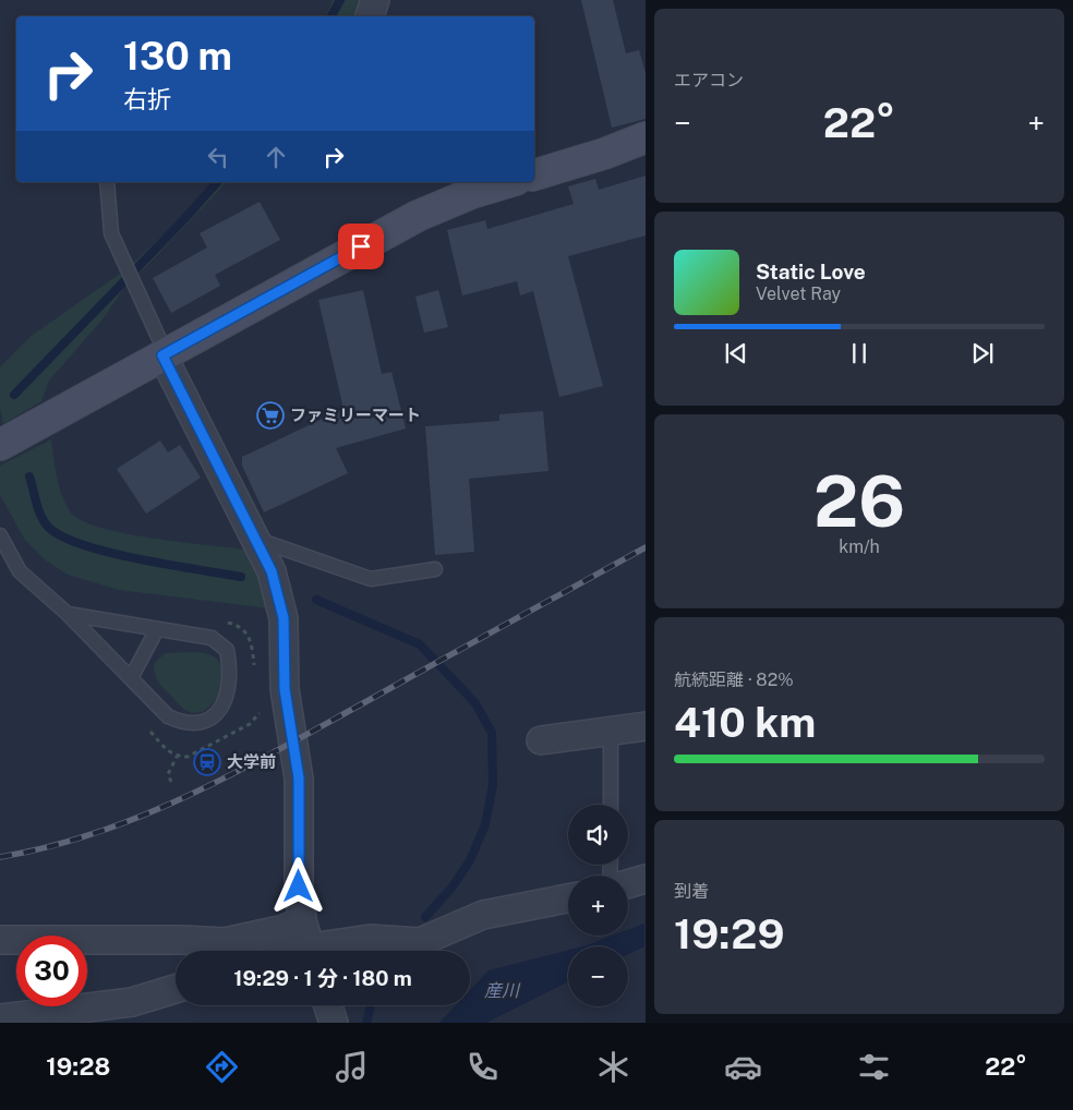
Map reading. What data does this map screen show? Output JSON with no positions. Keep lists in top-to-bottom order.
{
  "water": ["産川"],
  "places": {
    "supermarket": ["ファミリーマート"],
    "station": ["大学前"]
  },
  "page": {
    "tile": [
      "エアコン",
      ["26", "km/h"],
      ["航続距離 · 82%", "410 km"],
      ["到着", "19:29"]
    ],
    "turn": ["130 m", "右折"],
    "heat": ["−", "22°", "+"],
    "song": ["Static Love", "Velvet Ray"],
    "map_buttons": ["+", "−"],
    "limit": "30",
    "trip": "19:29 · 1 分 · 180 m",
    "tabs": ["19:28", "22°"]
  }
}
